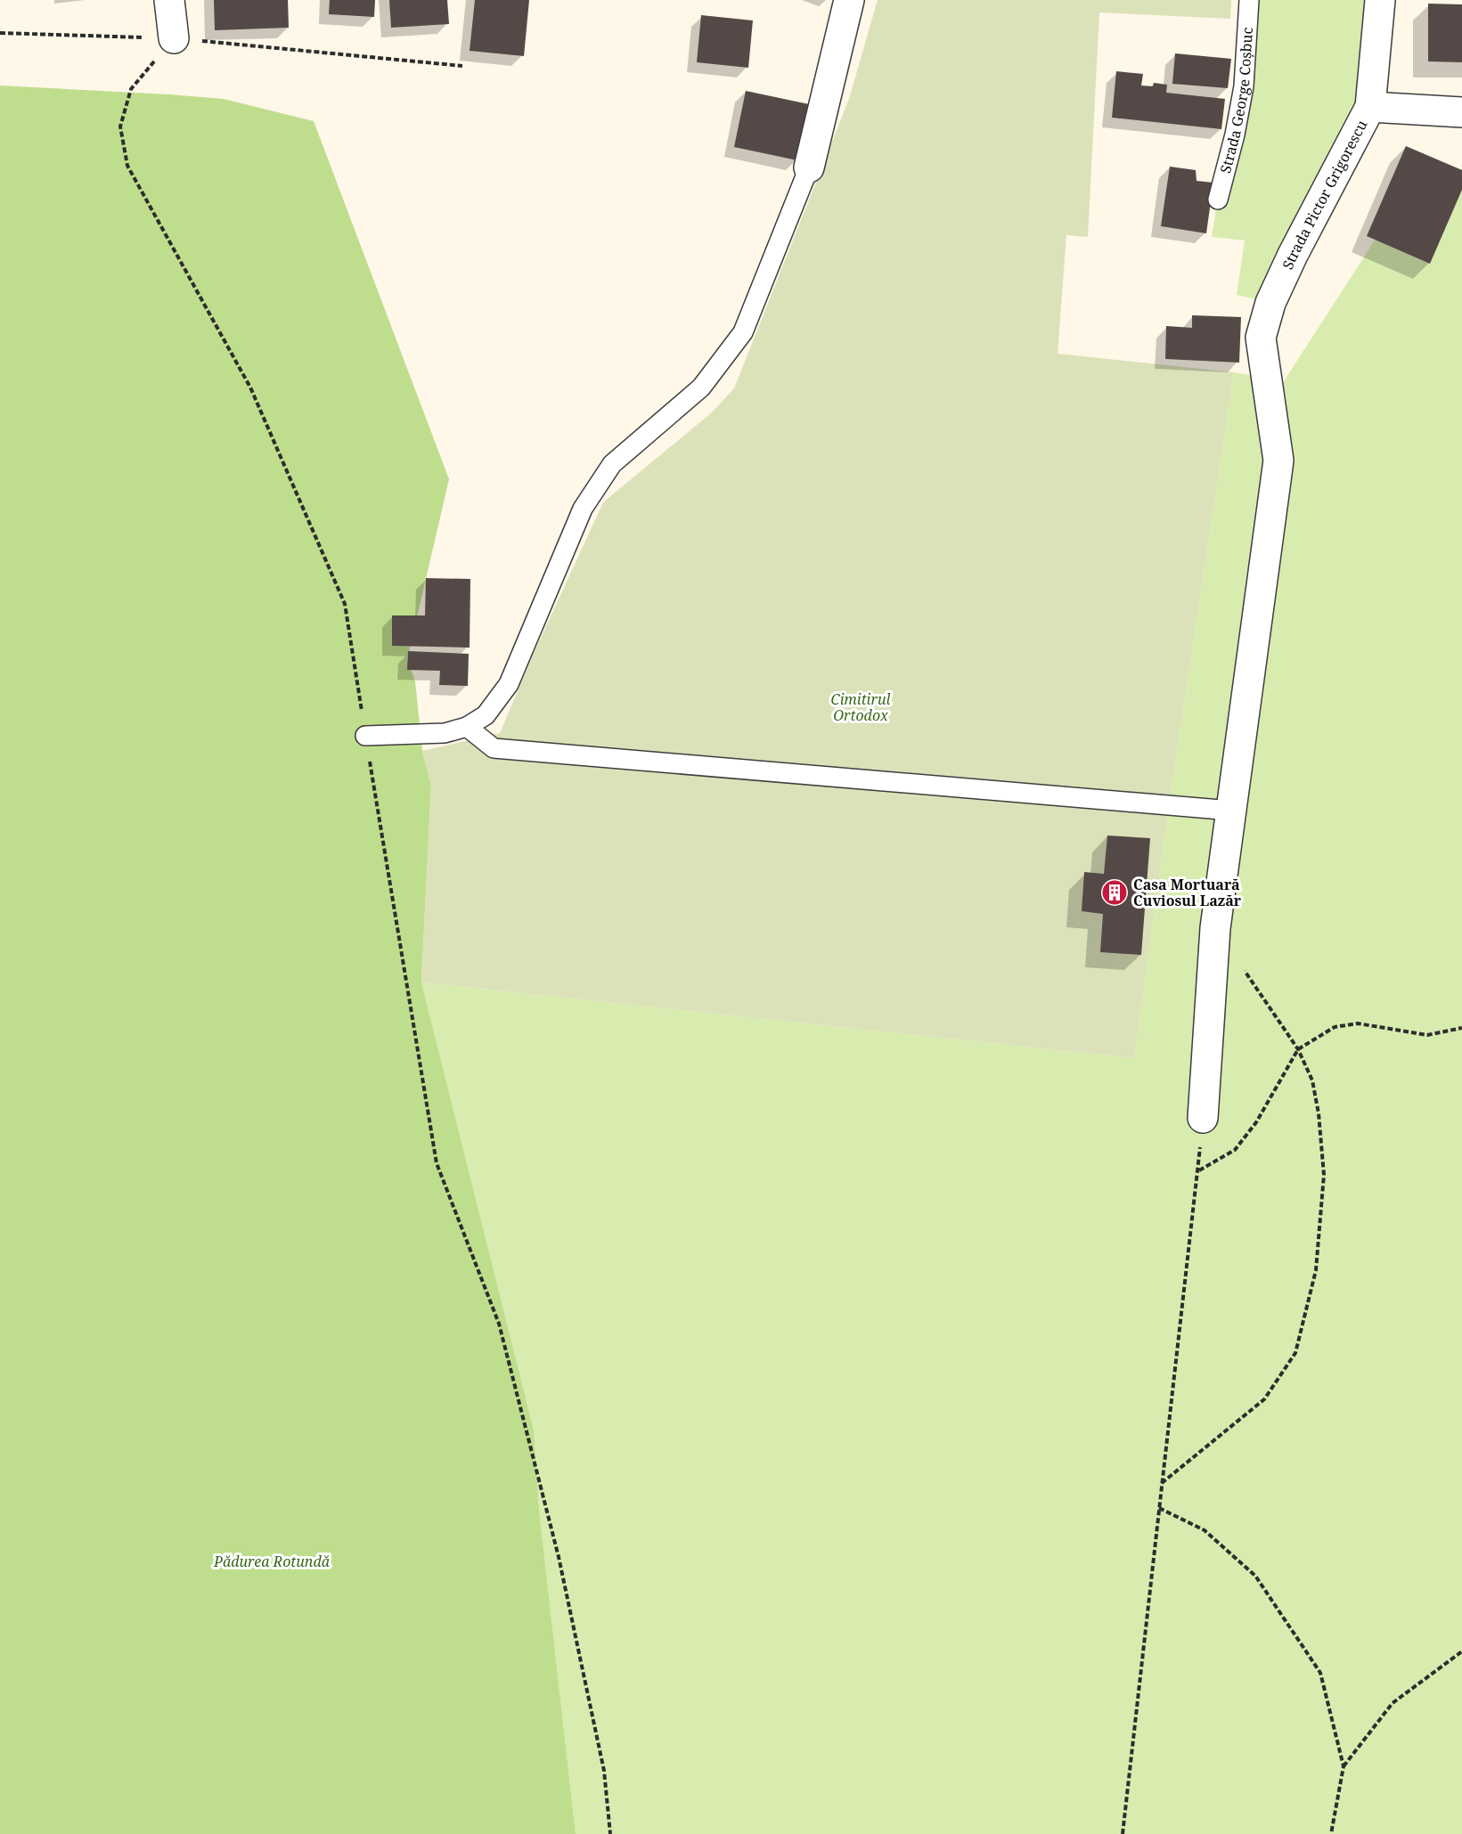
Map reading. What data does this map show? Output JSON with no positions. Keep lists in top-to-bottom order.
{
  "streets": {
    "street": ["Strada Pictor Grigorescu"],
    "lane": ["Strada George Coșbuc"]
  },
  "parks": ["Cimitirul Ortodox", "Pădurea Rotundă"],
  "places": {
    "building": ["Casa Mortuară Cuviosul Lazăr"]
  }
}
